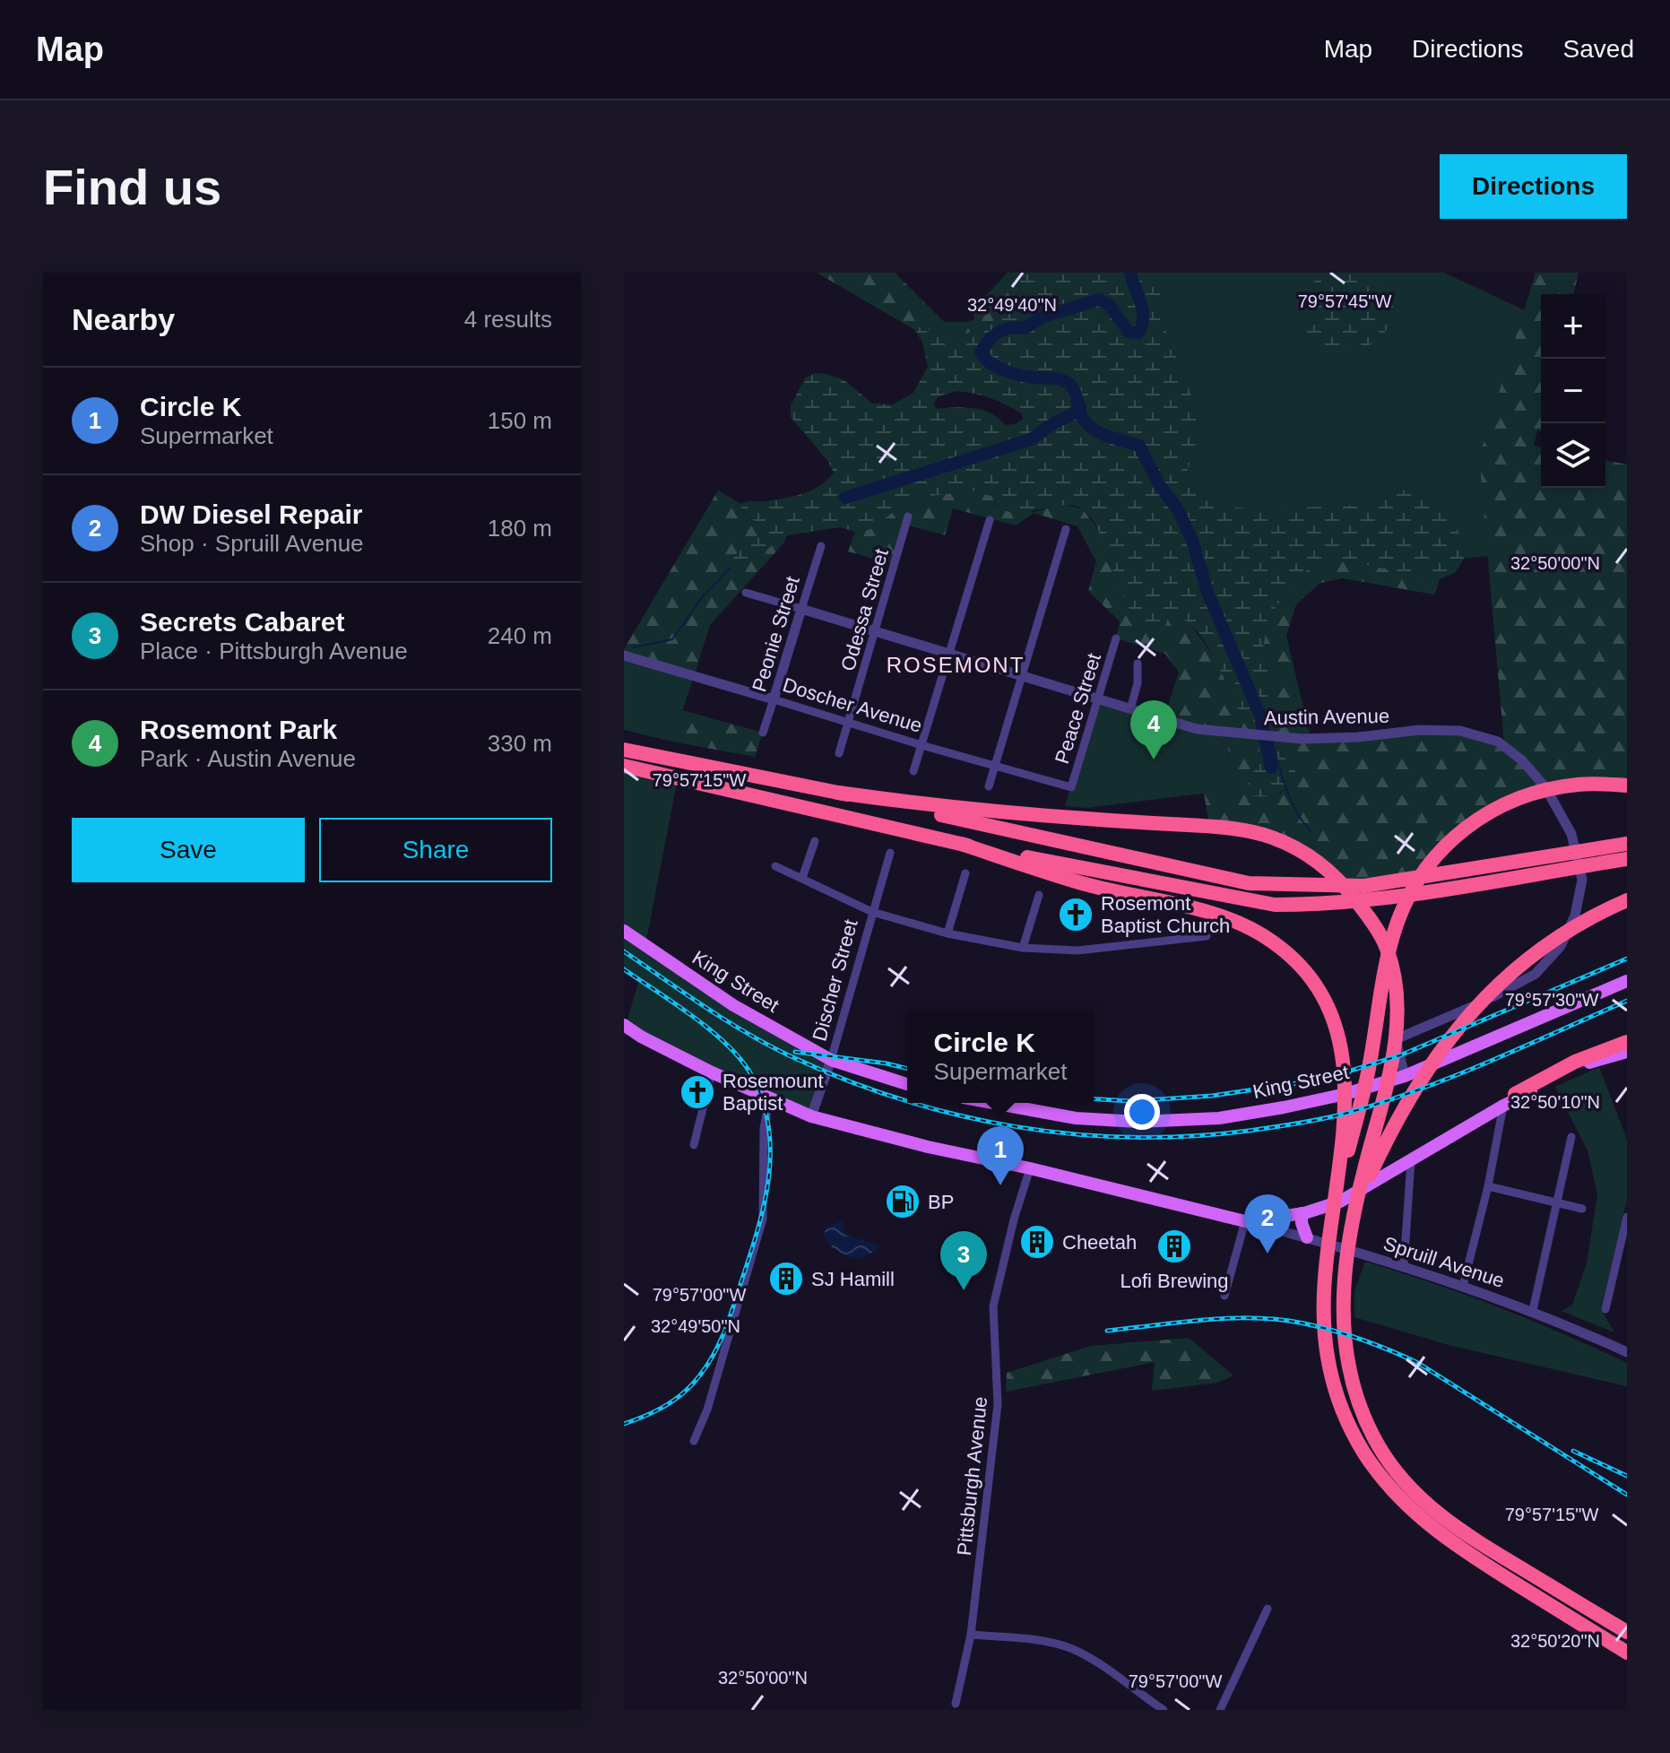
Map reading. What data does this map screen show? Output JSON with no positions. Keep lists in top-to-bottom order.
{
  "streets": {
    "main road": ["King Street"],
    "street": [
      "Odessa Street",
      "Peonie Street",
      "Doscher Avenue",
      "Peace Street",
      "Austin Avenue",
      "Discher Street",
      "Spruill Avenue",
      "Pittsburgh Avenue"
    ]
  },
  "crossings": [
    ["Odessa Street", "Doscher Avenue"],
    ["Odessa Street", "Austin Avenue"],
    ["Peonie Street", "Doscher Avenue"],
    ["Peonie Street", "Austin Avenue"],
    ["Doscher Avenue", "Peace Street"],
    ["Peace Street", "Austin Avenue"],
    ["Austin Avenue", "King Street"],
    ["Discher Street", "King Street"]
  ],
  "districts": ["ROSEMONT"],
  "places": {
    "church": ["Rosemont Baptist Church", "Rosemount Baptist"],
    "fuel station": ["BP"],
    "building": ["Cheetah", "Lofi Brewing", "SJ Hamill"]
  },
  "page": {
    "header": "Map",
    "nav": ["Map", "Directions", "Saved"],
    "buttons": [
      "Directions",
      ["Save", "Share"]
    ],
    "title": "Find us",
    "heading": ["Nearby", "4 results"],
    "map_buttons": ["+", "−"],
    "list": [
      {
        "mark": "1",
        "name": "Circle K",
        "note": "Supermarket",
        "value": "150 m"
      },
      {
        "mark": "2",
        "name": "DW Diesel Repair",
        "note": "Shop · Spruill Avenue",
        "value": "180 m"
      },
      {
        "mark": "3",
        "name": "Secrets Cabaret",
        "note": "Place · Pittsburgh Avenue",
        "value": "240 m"
      },
      {
        "mark": "4",
        "name": "Rosemont Park",
        "note": "Park · Austin Avenue",
        "value": "330 m"
      }
    ],
    "pins": [
      "4",
      "1",
      "2",
      "3"
    ],
    "popup": ["Circle K", "Supermarket"]
  },
  "coordinates": [
    "79°57'45\"W",
    "32°49'40\"N",
    "32°50'00\"N",
    "79°57'15\"W",
    "79°57'30\"W",
    "32°50'10\"N",
    "79°57'00\"W",
    "32°49'50\"N",
    "32°50'20\"N"
  ]
}
